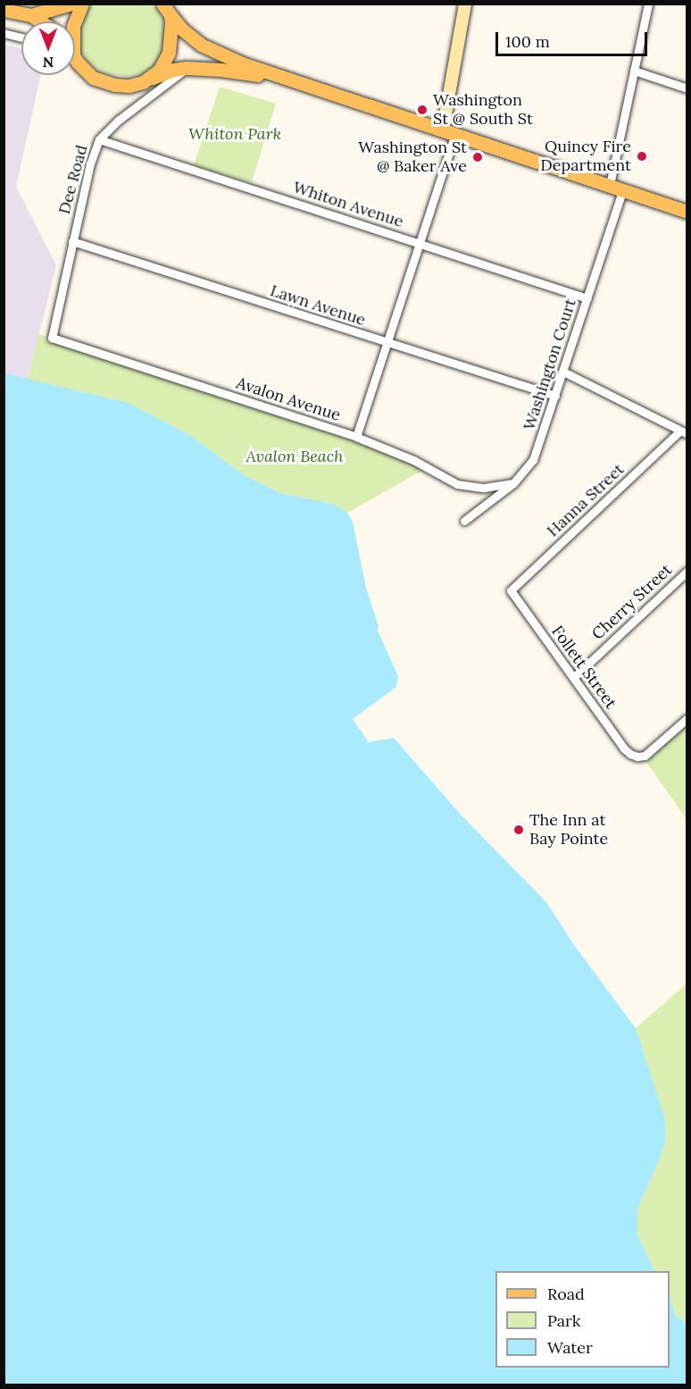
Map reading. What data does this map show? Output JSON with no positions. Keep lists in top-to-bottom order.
{
  "streets": {
    "street": [
      "Dee Road",
      "Whiton Avenue",
      "Lawn Avenue",
      "Washington Court",
      "Avalon Avenue",
      "Hanna Street",
      "Cherry Street",
      "Follett Street"
    ]
  },
  "crossings": [
    ["Dee Road", "Whiton Avenue"],
    ["Dee Road", "Lawn Avenue"],
    ["Dee Road", "Avalon Avenue"],
    ["Whiton Avenue", "Washington Court"],
    ["Lawn Avenue", "Washington Court"],
    ["Washington Court", "Avalon Avenue"],
    ["Hanna Street", "Follett Street"],
    ["Cherry Street", "Follett Street"]
  ],
  "parks": ["Whiton Park", "Avalon Beach"],
  "places": [
    "Washington St @ South St",
    "Quincy Fire Department",
    "Washington St @ Baker Ave",
    "The Inn at Bay Pointe"
  ],
  "legend": ["Road", "Park", "Water"],
  "scale_bar": "100 m",
  "north": "bottom"
}
